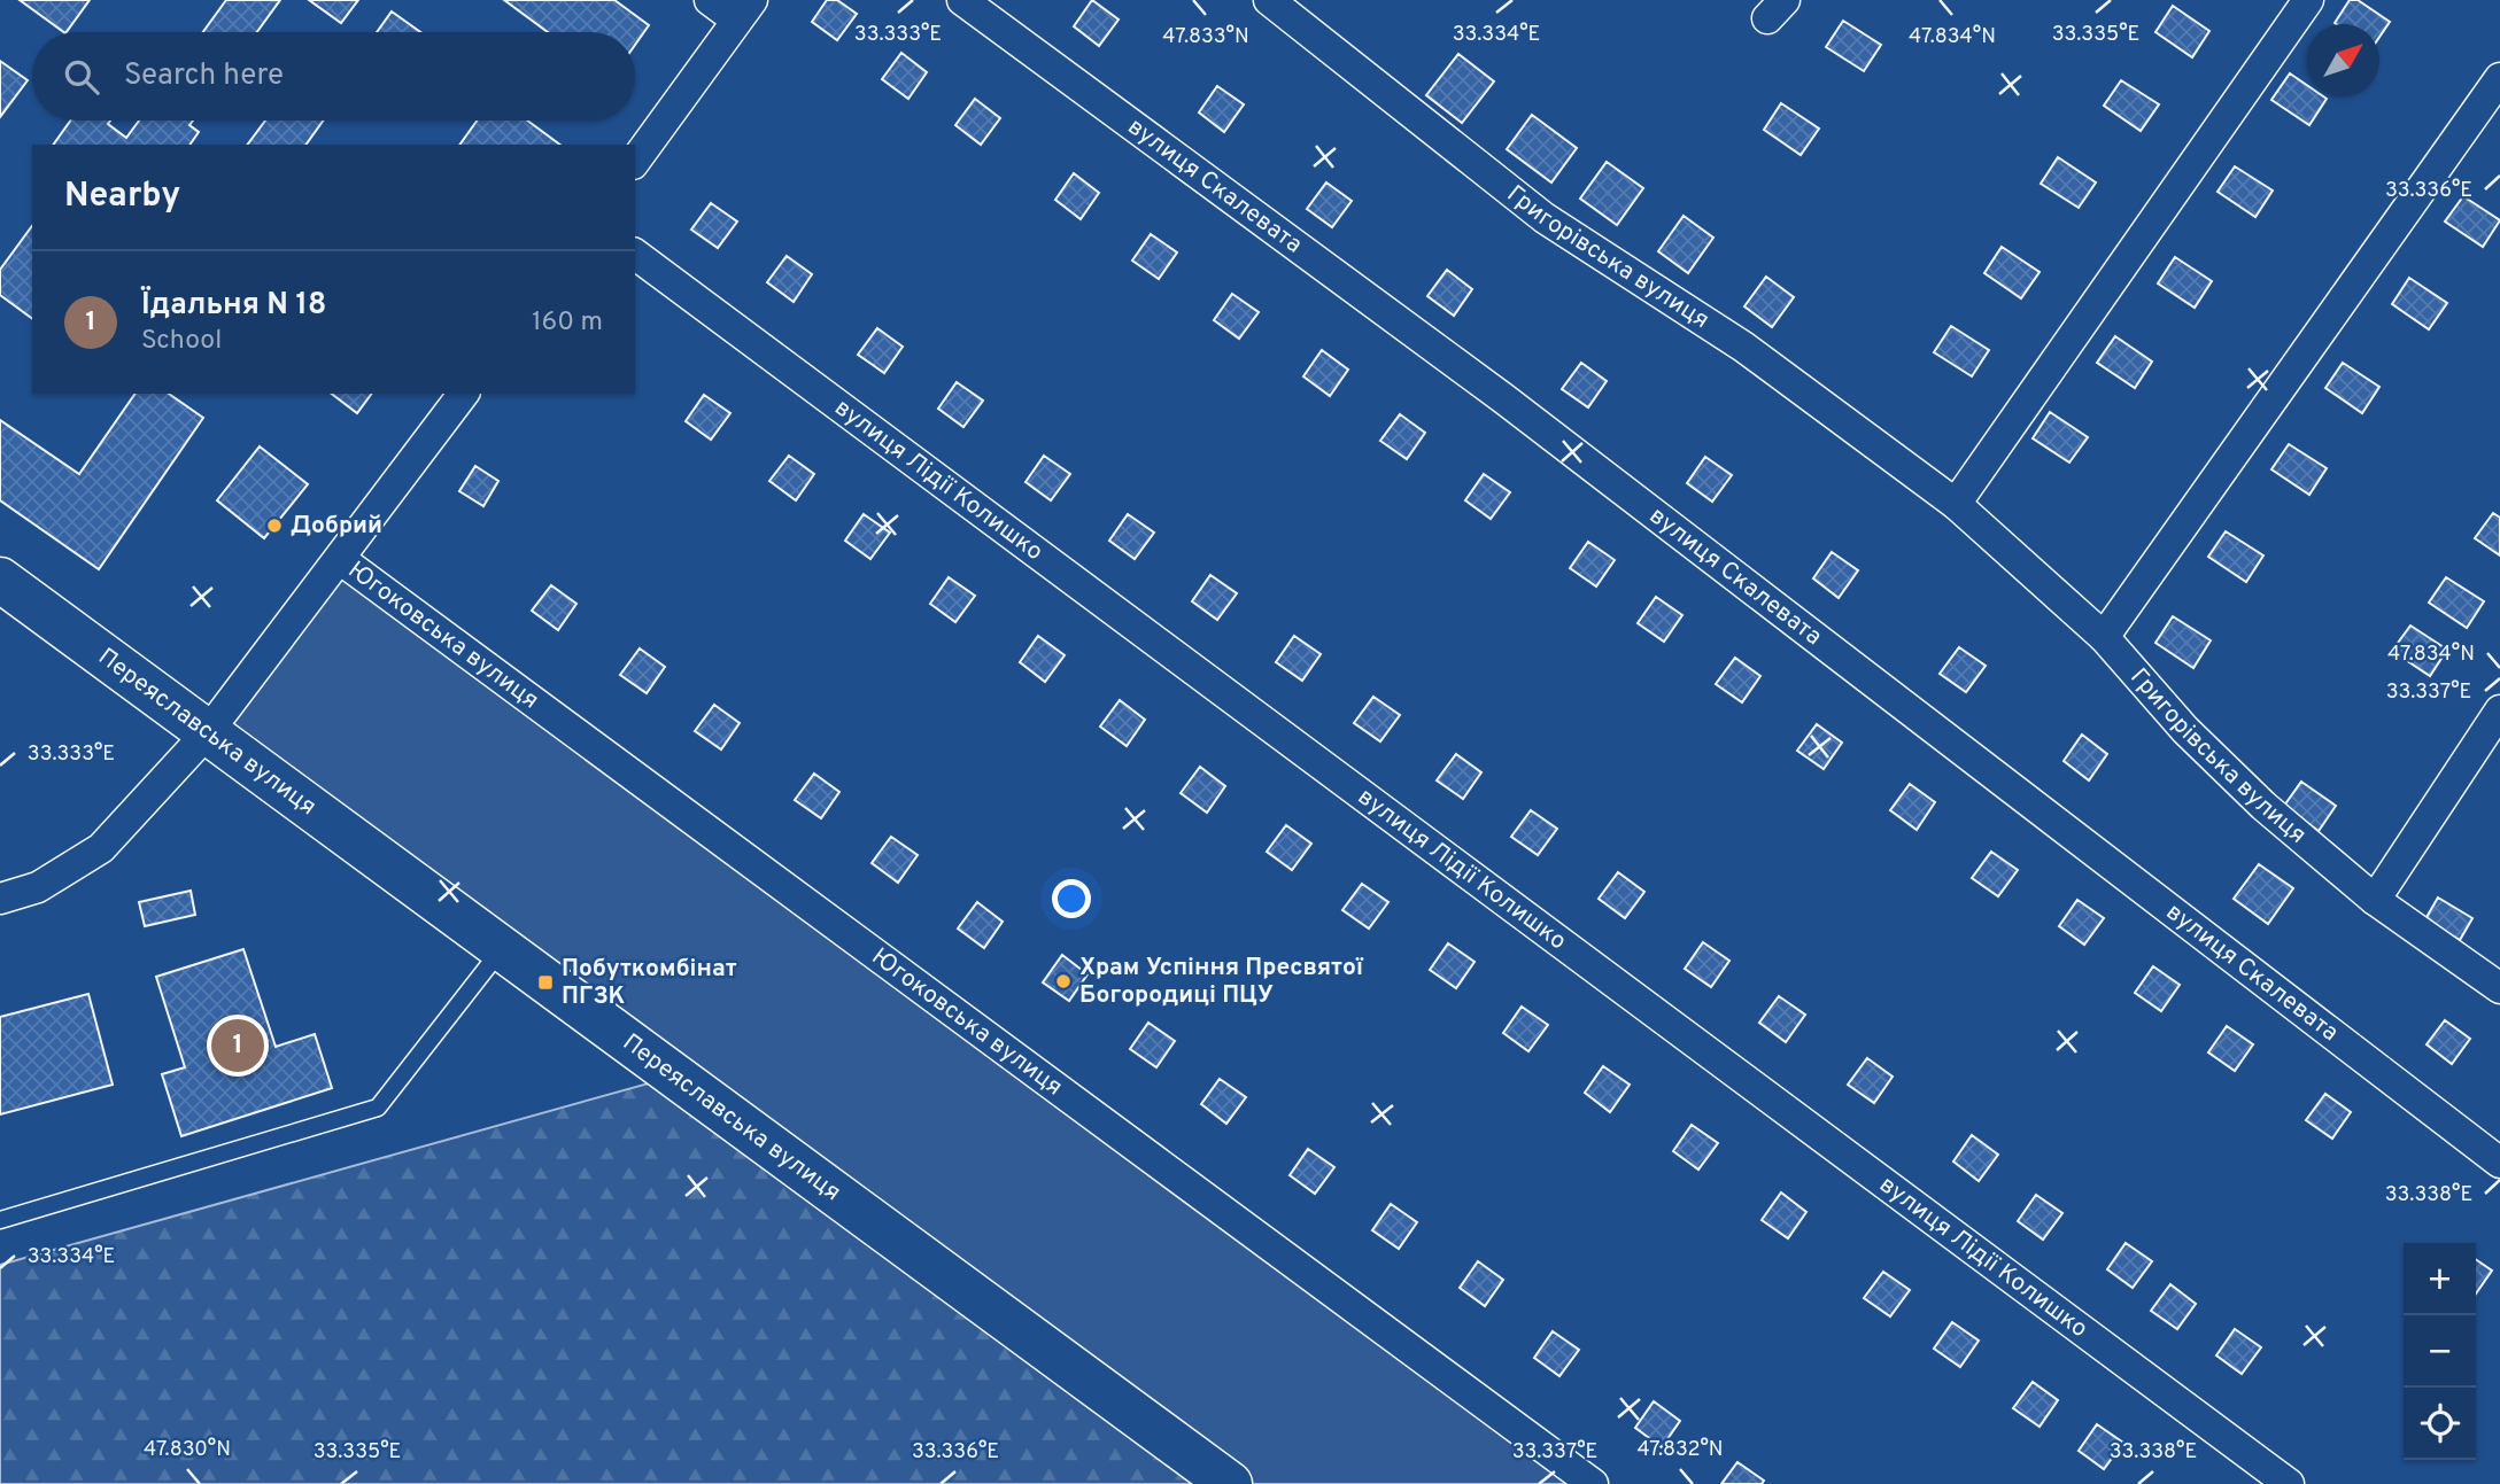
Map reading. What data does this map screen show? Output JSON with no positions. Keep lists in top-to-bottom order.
{
  "streets": {
    "street": [
      "вулиця Скалевата",
      "Григорівська вулиця",
      "вулиця Лідії Колишко",
      "Югоковська вулиця",
      "Переяславська вулиця"
    ]
  },
  "places": {
    "other": ["Добрий", "Храм Успіння Пресвятої Богородиці ПЦУ"],
    "transit": ["Побуткомбінат ПГЗК"]
  },
  "north": "top right",
  "page": {
    "search": "Search here",
    "heading": "Nearby",
    "list": [
      {
        "mark": "1",
        "name": "Їдальня N 18",
        "note": "School",
        "value": "160 m"
      }
    ],
    "pins": "1",
    "map_buttons": ["+", "−"]
  },
  "coordinates": [
    "33.333°E",
    "33.334°E",
    "33.335°E",
    "47.833°N",
    "47.834°N",
    "33.336°E",
    "33.337°E",
    "33.338°E",
    "47.830°N",
    "47.832°N"
  ]
}
